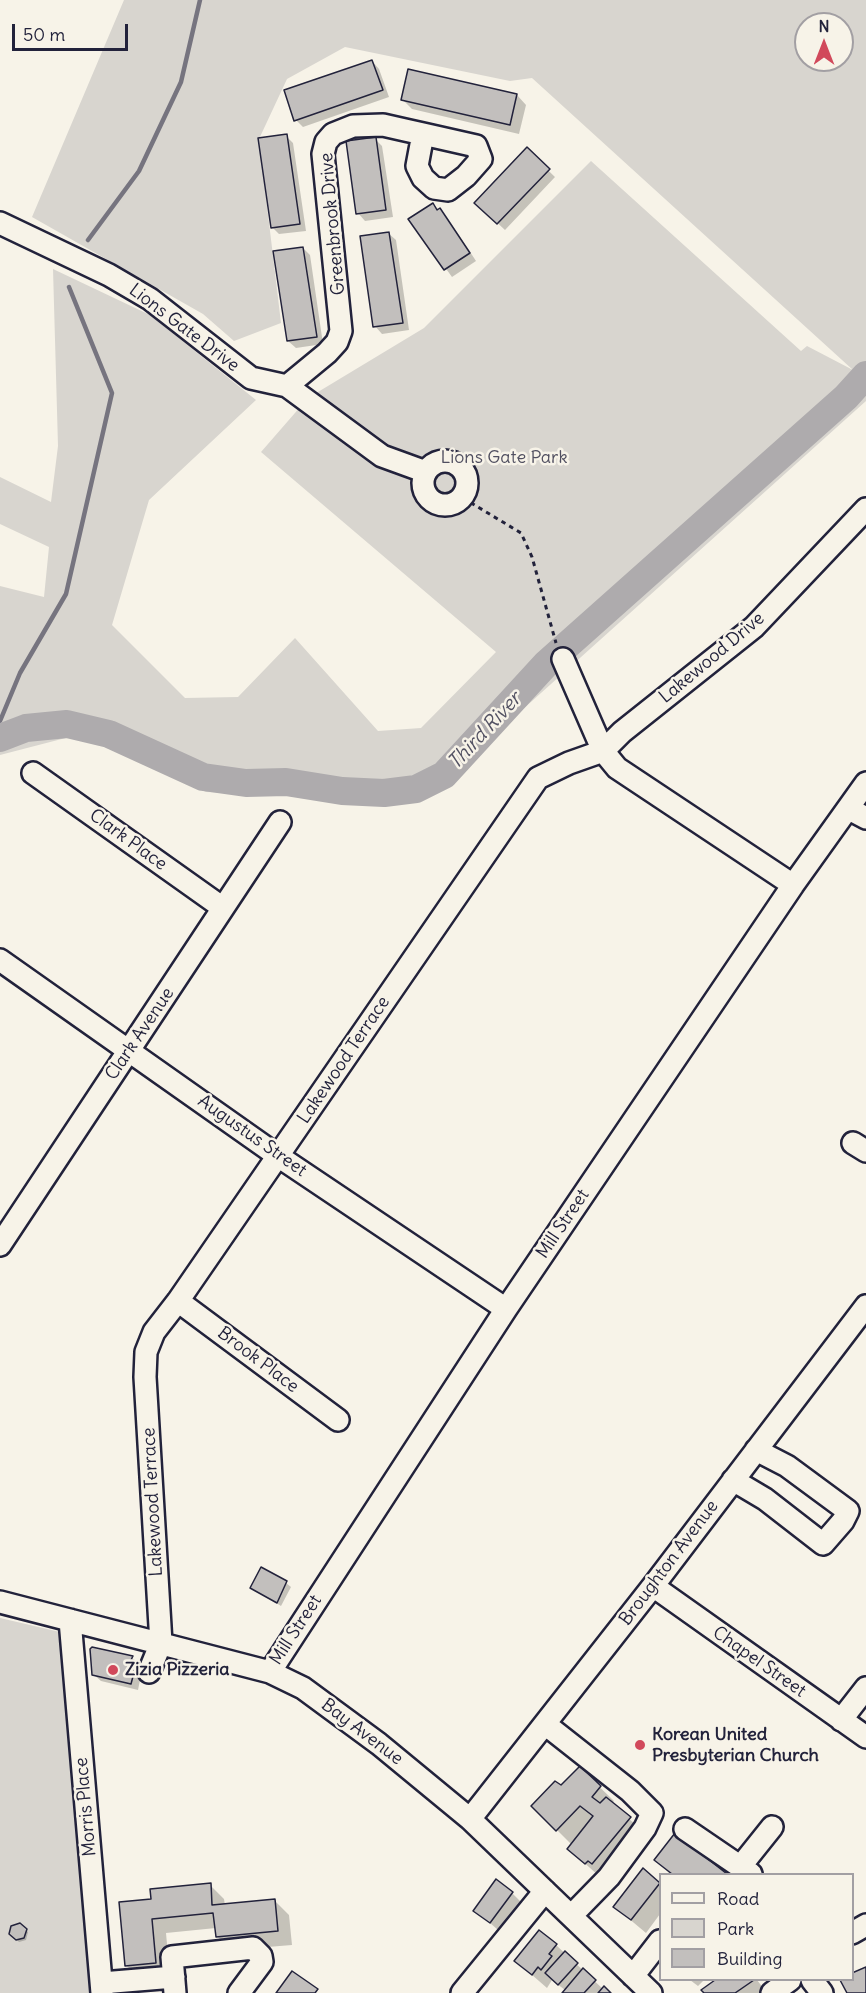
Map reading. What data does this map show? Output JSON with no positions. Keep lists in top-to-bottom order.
{
  "streets": {
    "street": [
      "Greenbrook Drive",
      "Lions Gate Drive",
      "Lakewood Drive",
      "Clark Place",
      "Clark Avenue",
      "Lakewood Terrace",
      "Augustus Street",
      "Mill Street",
      "Brook Place",
      "Broughton Avenue",
      "Chapel Street",
      "Bay Avenue",
      "Morris Place"
    ]
  },
  "crossings": [
    ["Greenbrook Drive", "Lions Gate Drive"],
    ["Lakewood Drive", "Lakewood Terrace"],
    ["Clark Place", "Clark Avenue"],
    ["Clark Avenue", "Augustus Street"],
    ["Lakewood Terrace", "Augustus Street"],
    ["Lakewood Terrace", "Brook Place"],
    ["Lakewood Terrace", "Bay Avenue"],
    ["Augustus Street", "Mill Street"],
    ["Mill Street", "Bay Avenue"],
    ["Broughton Avenue", "Chapel Street"],
    ["Broughton Avenue", "Bay Avenue"],
    ["Bay Avenue", "Morris Place"]
  ],
  "water": ["Third River"],
  "parks": ["Lions Gate Park"],
  "places": ["Zizia Pizzeria", "Korean United Presbyterian Church"],
  "legend": ["Road", "Park", "Building"],
  "scale_bar": "50 m",
  "north": "top"
}
